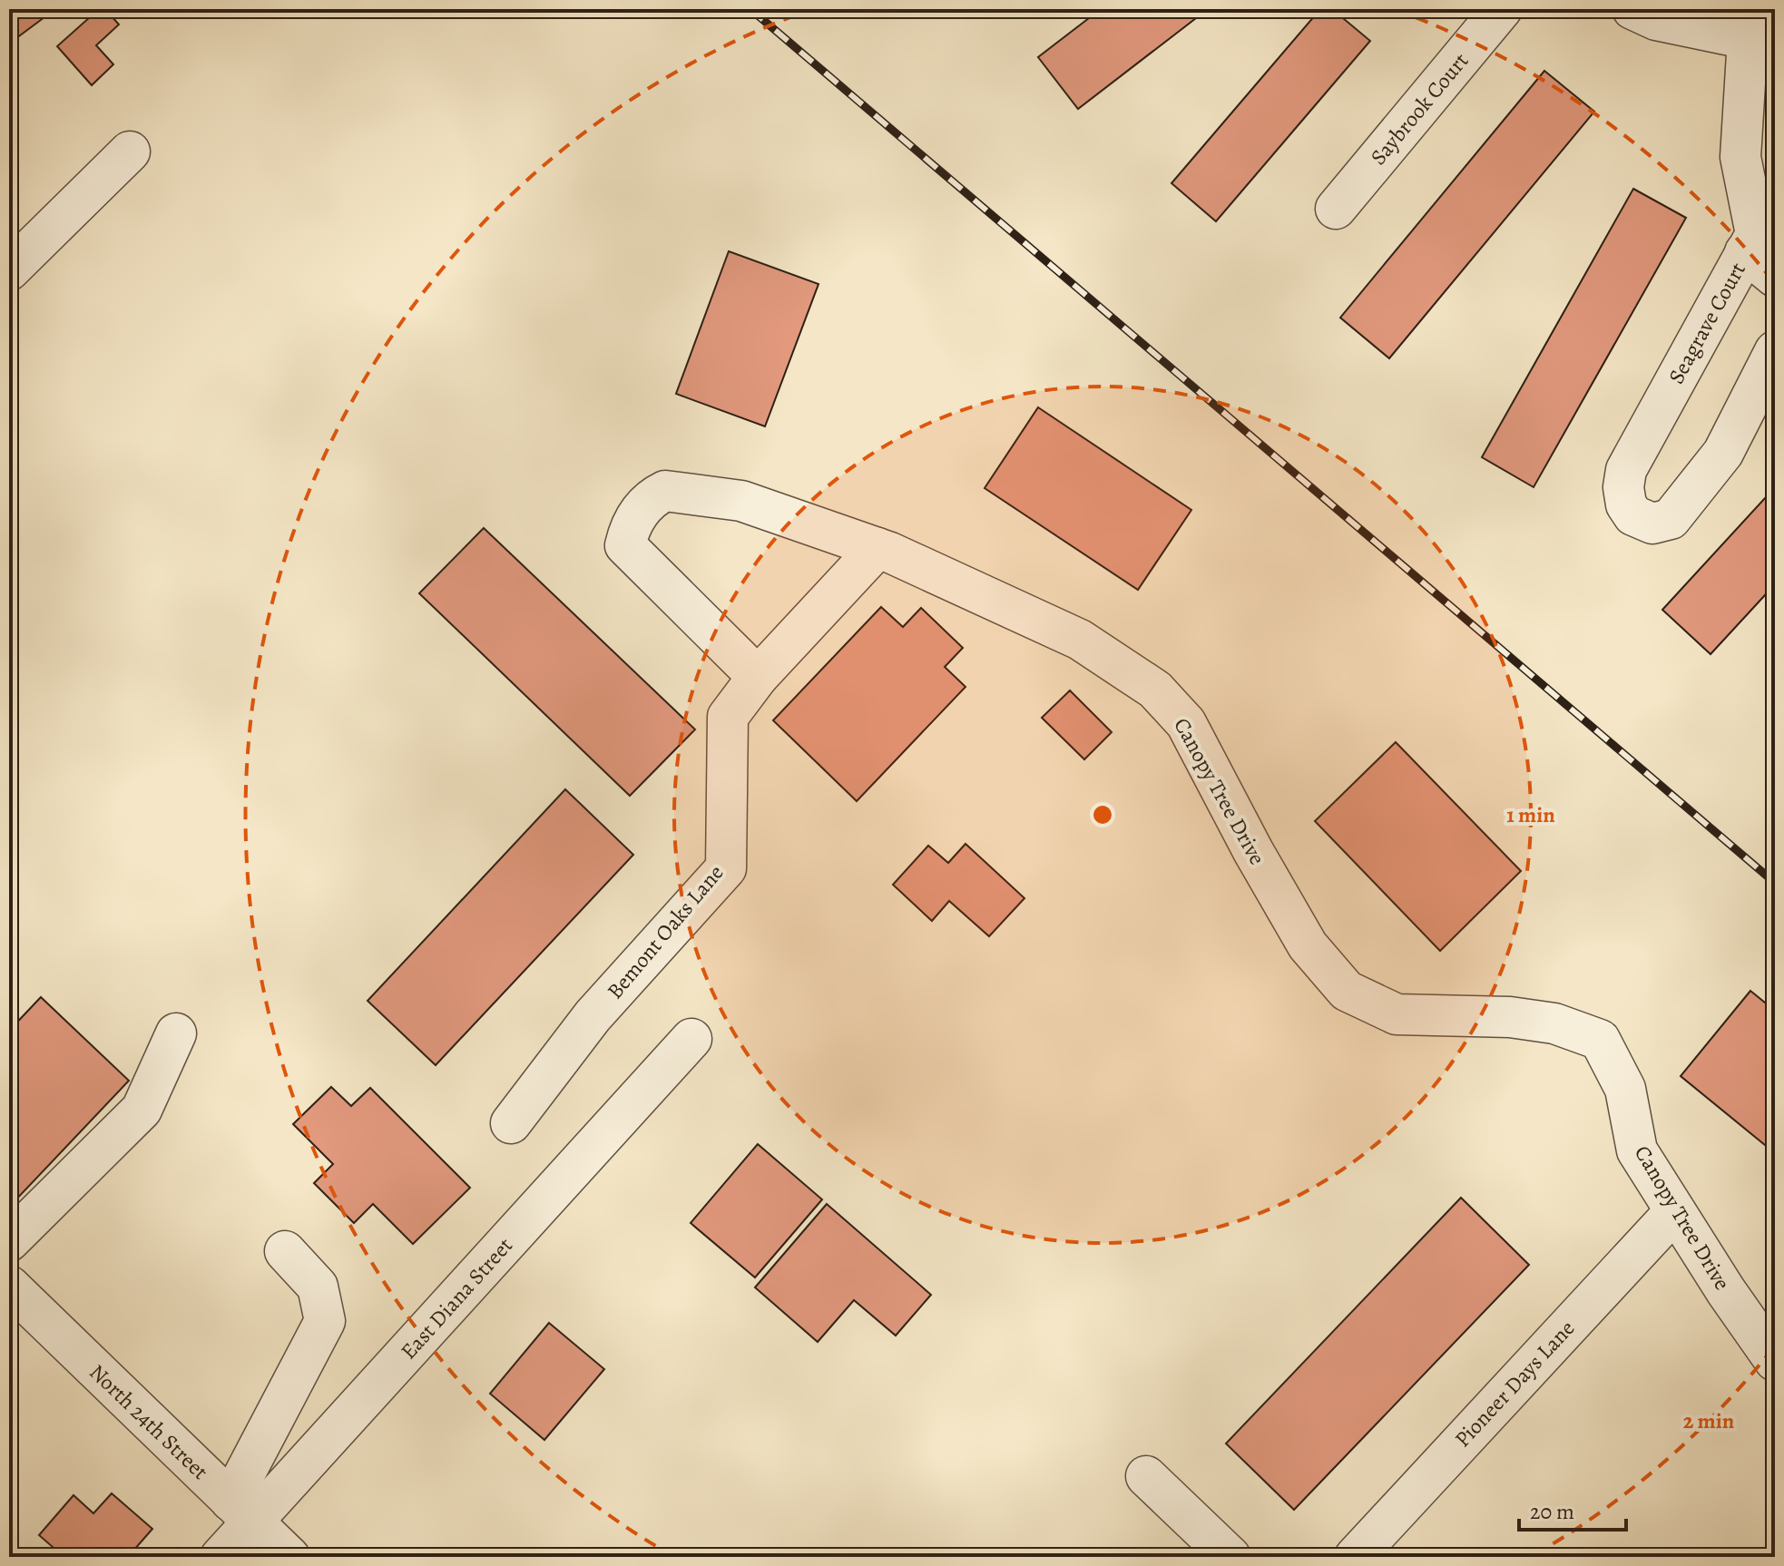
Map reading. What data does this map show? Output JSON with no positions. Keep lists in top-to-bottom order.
{
  "streets": {
    "street": [
      "Saybrook Court",
      "Seagrave Court",
      "Canopy Tree Drive",
      "Bemont Oaks Lane",
      "East Diana Street",
      "Pioneer Days Lane",
      "North 24th Street"
    ]
  },
  "crossings": [
    ["Canopy Tree Drive", "Bemont Oaks Lane"],
    ["Canopy Tree Drive", "Pioneer Days Lane"],
    ["East Diana Street", "North 24th Street"]
  ],
  "scale_bar": "20 m",
  "rings": ["1 min", "2 min"]
}
